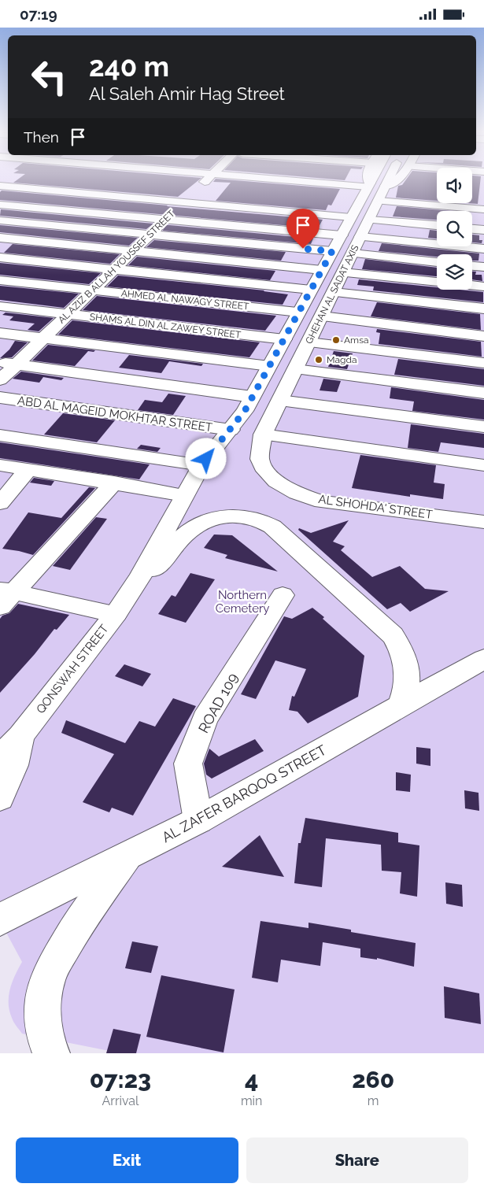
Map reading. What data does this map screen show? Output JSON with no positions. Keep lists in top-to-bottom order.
{
  "streets": {
    "main road": [
      "AL AZIZ B ALLAH YOUSSEF STREET",
      "GHEHAN AL SADAT AXIS",
      "AHMED AL NAWAGY STREET",
      "SHAMS AL DIN AL ZAWEY STREET",
      "ABD AL MAGEID MOKHTAR STREET",
      "AL SHOHDA' STREET",
      "QONSWAH STREET",
      "ROAD 109",
      "AL ZAFER BARQOQ STREET"
    ]
  },
  "crossings": [
    ["AL AZIZ B ALLAH YOUSSEF STREET", "AHMED AL NAWAGY STREET"],
    ["AL AZIZ B ALLAH YOUSSEF STREET", "SHAMS AL DIN AL ZAWEY STREET"],
    ["GHEHAN AL SADAT AXIS", "AHMED AL NAWAGY STREET"],
    ["GHEHAN AL SADAT AXIS", "SHAMS AL DIN AL ZAWEY STREET"],
    ["GHEHAN AL SADAT AXIS", "ABD AL MAGEID MOKHTAR STREET"],
    ["GHEHAN AL SADAT AXIS", "AL SHOHDA' STREET"],
    ["GHEHAN AL SADAT AXIS", "QONSWAH STREET"],
    ["ROAD 109", "AL ZAFER BARQOQ STREET"]
  ],
  "parks": ["Northern Cemetery"],
  "places": ["Amsa", "Magda"],
  "page": {
    "status": "07:19",
    "turn": ["240 m", "Al Saleh Amir Hag Street"],
    "then": "Then",
    "eta": [
      "07:23",
      "Arrival",
      "4",
      "min",
      "260",
      "m"
    ],
    "buttons": ["Exit", "Share"]
  }
}
